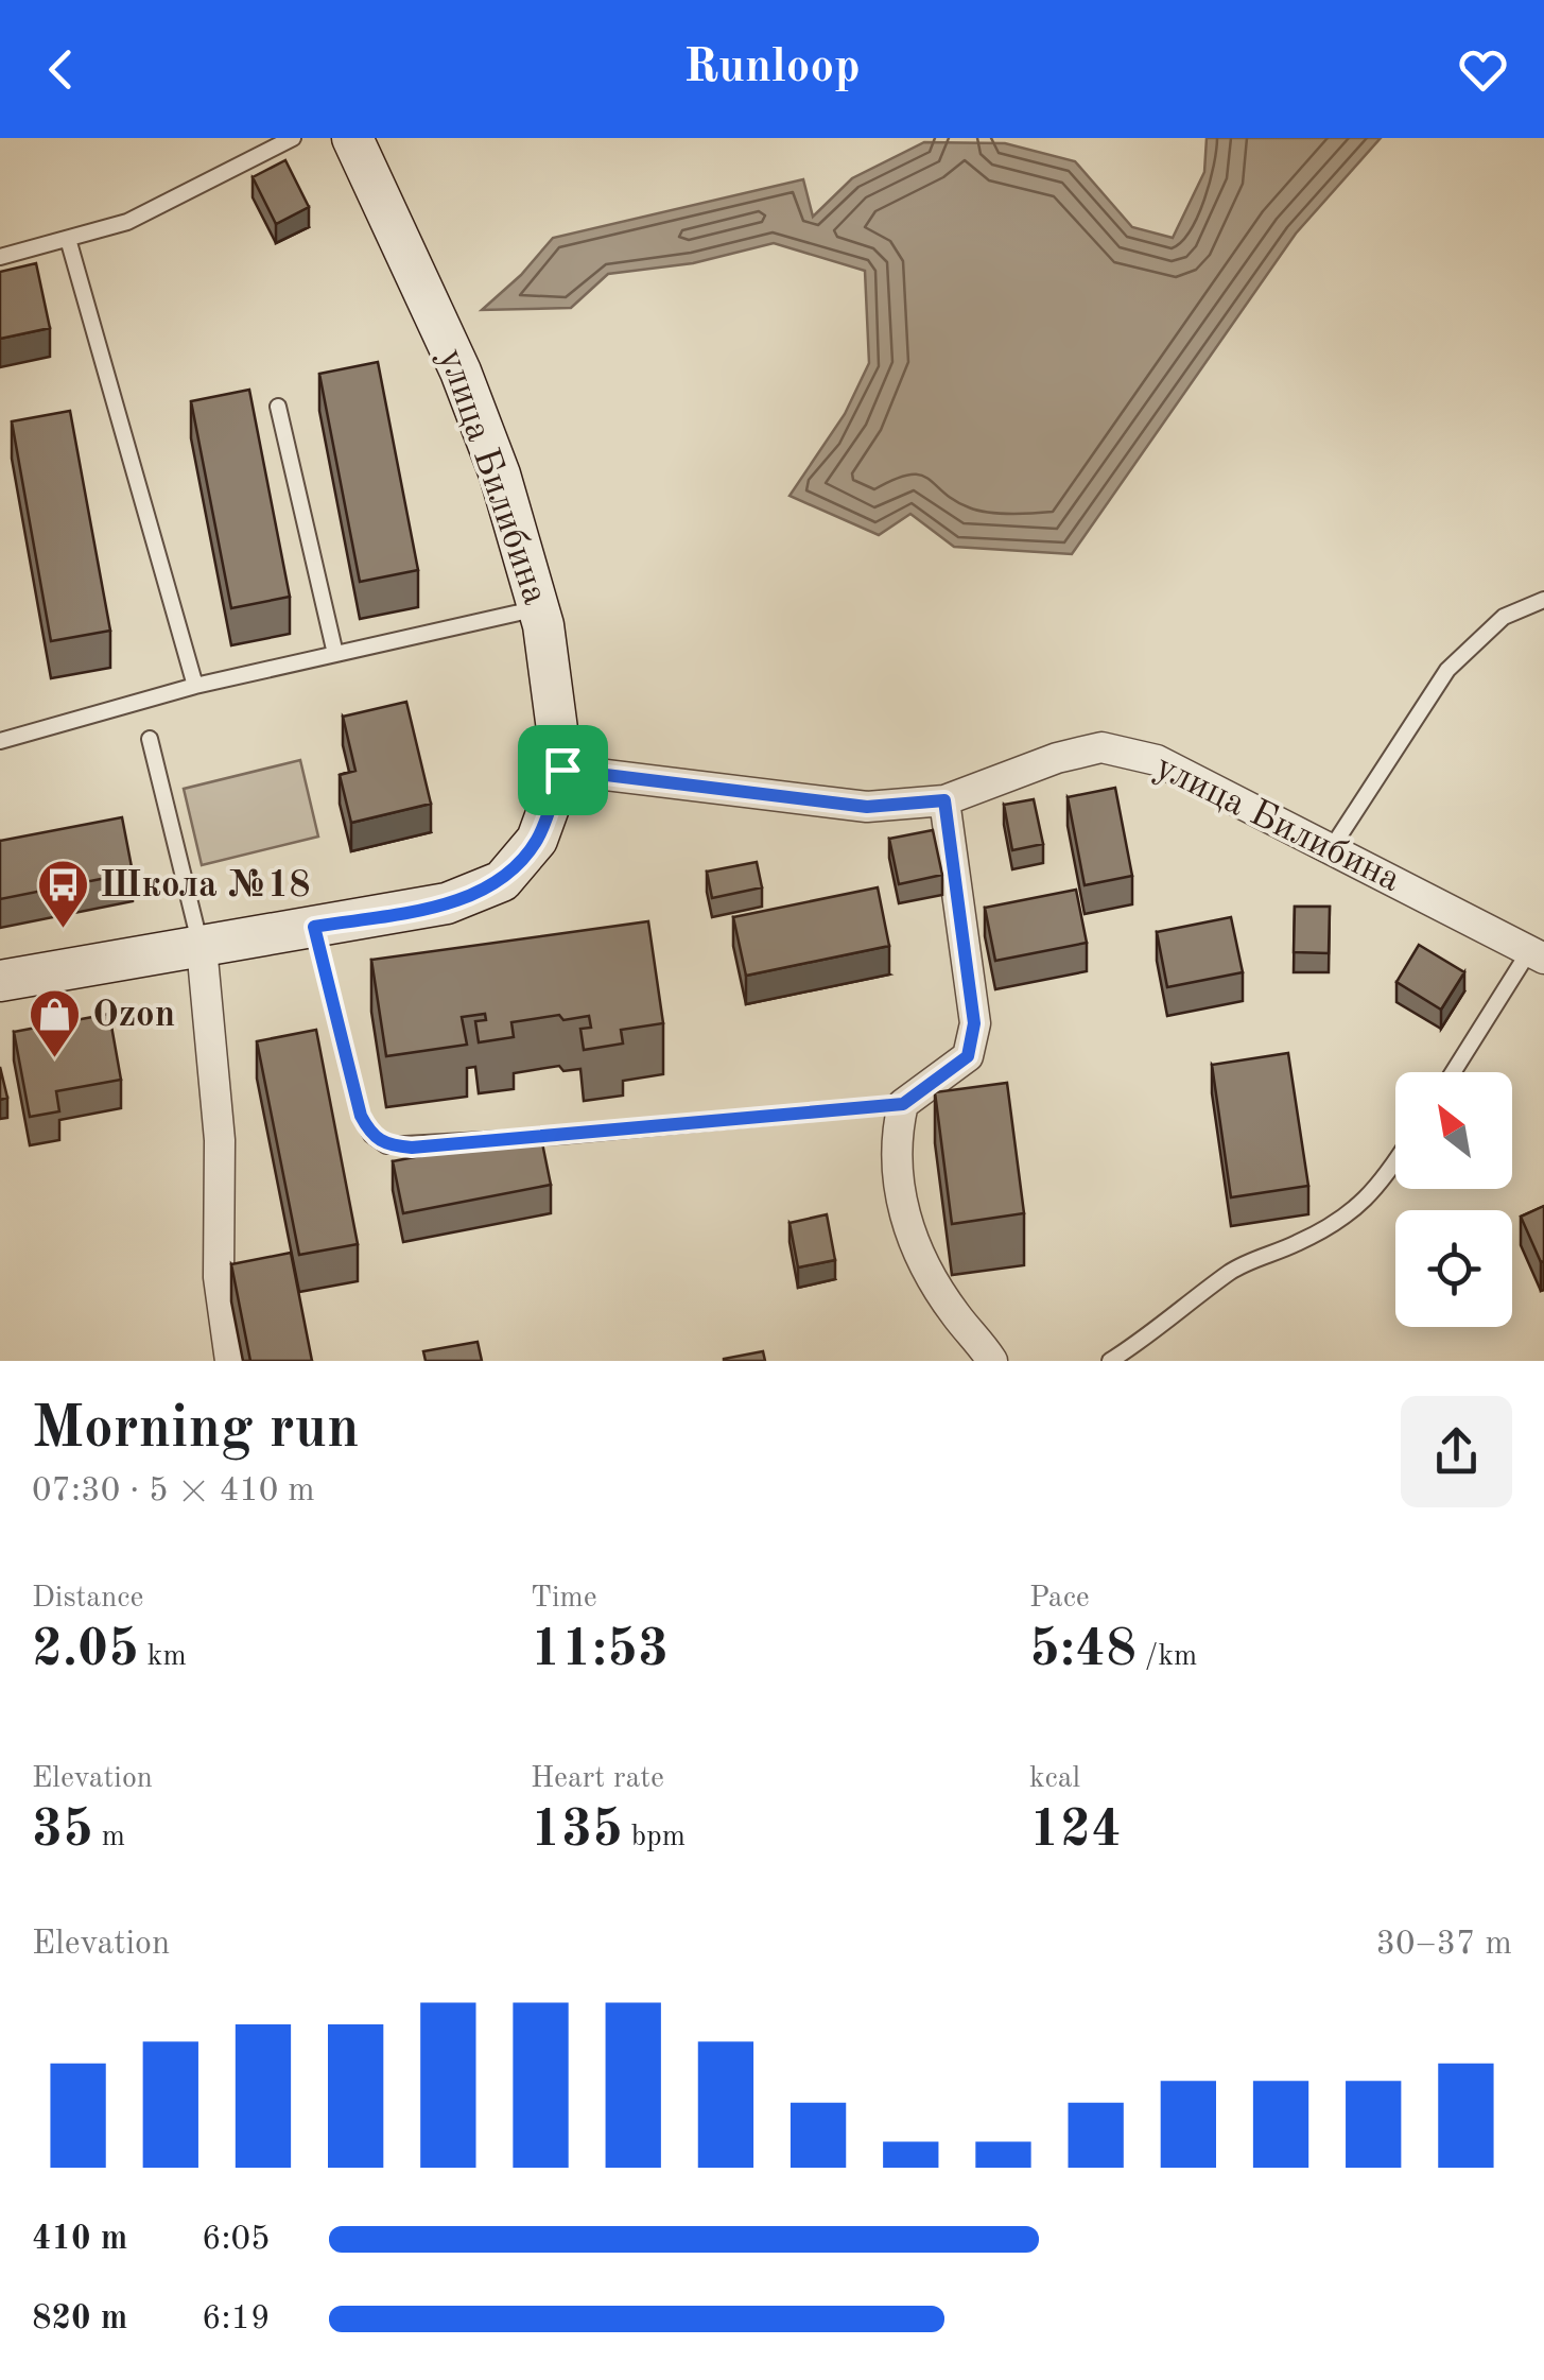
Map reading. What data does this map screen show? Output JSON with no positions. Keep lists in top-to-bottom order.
{
  "streets": {
    "main road": ["улица Билибина"]
  },
  "places": {
    "bus stop": ["Школа №18"],
    "shop": ["Ozon"]
  },
  "north": "top left",
  "page": {
    "header": "Runloop",
    "heading": ["Morning run", "07:30 · 5 × 410 m"],
    "stats": [
      ["Distance", "2.05 km"],
      ["Time", "11:53"],
      ["Pace", "5:48 /km"],
      ["Elevation", "35 m"],
      ["Heart rate", "135 bpm"],
      ["kcal", "124"]
    ],
    "chart": ["Elevation", "30–37 m"],
    "list": [
      {
        "name": "410 m",
        "note": "6:05"
      },
      {
        "name": "820 m",
        "note": "6:19"
      }
    ]
  }
}
